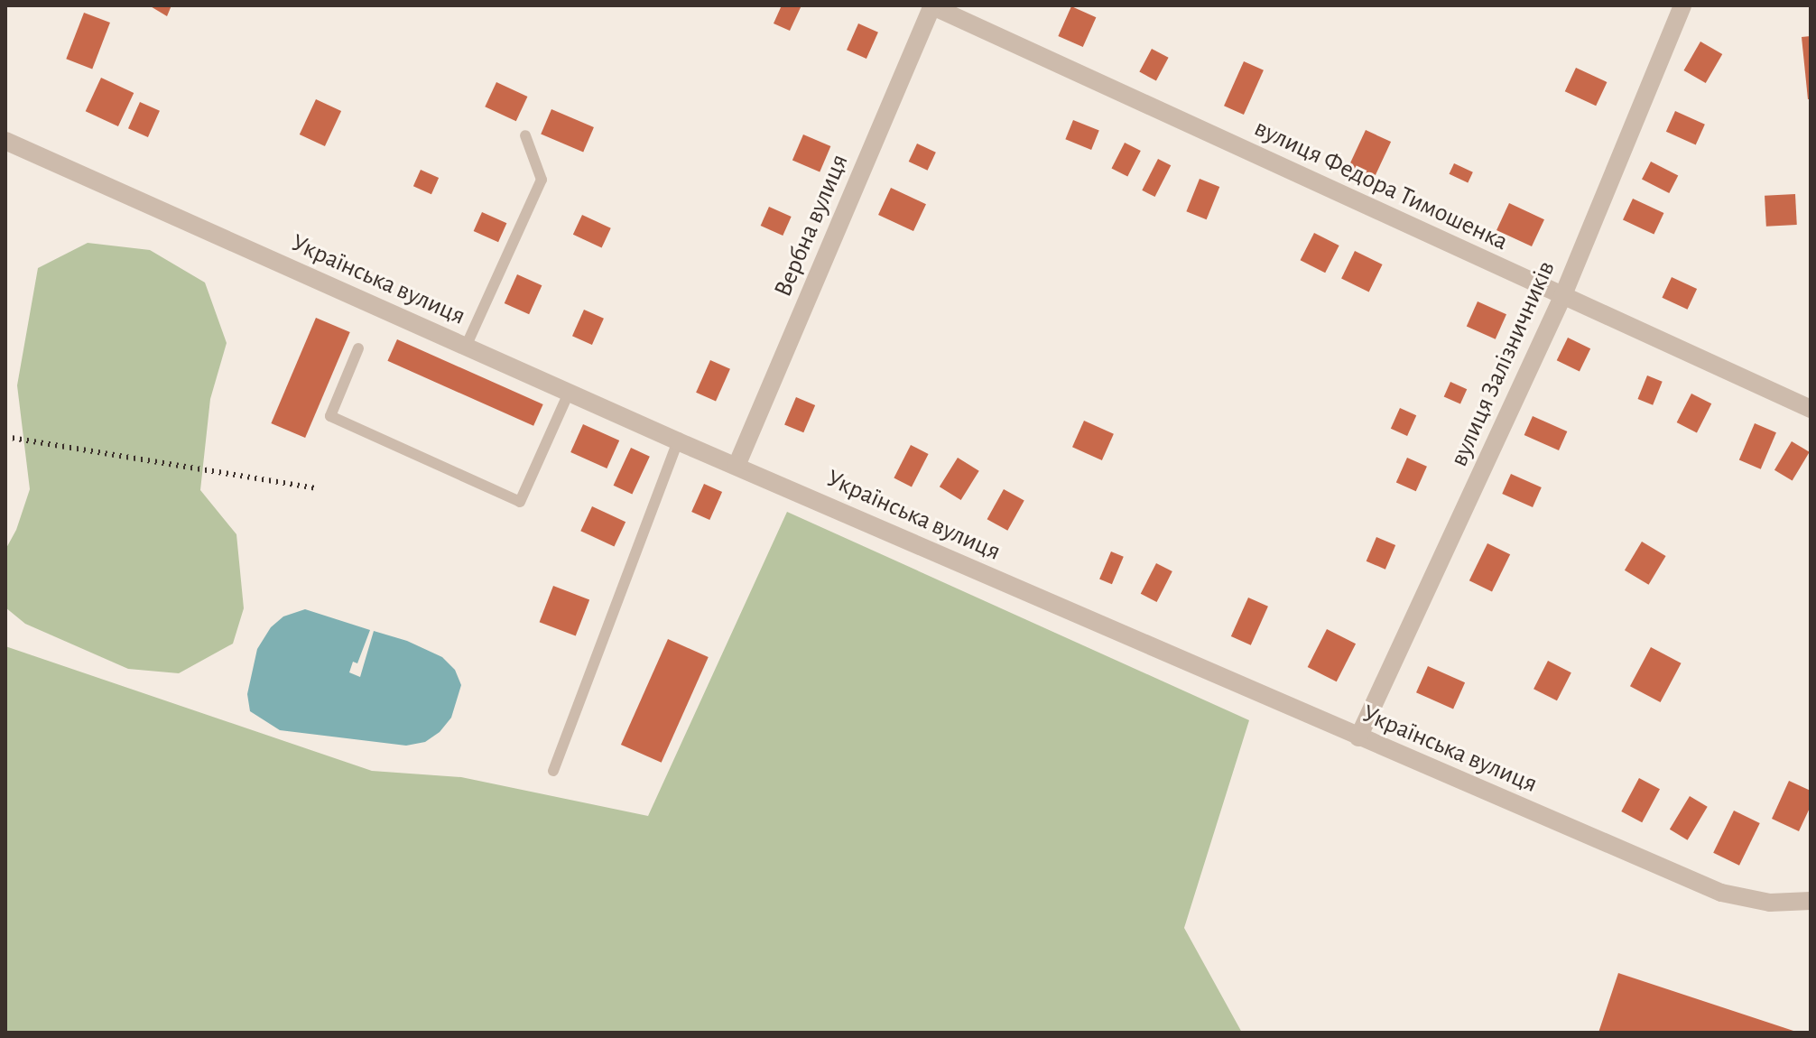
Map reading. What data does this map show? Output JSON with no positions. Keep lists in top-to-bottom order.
{
  "streets": {
    "street": [
      "вулиця Федора Тимошенка",
      "Вербна вулиця",
      "Українська вулиця",
      "вулиця Залізничників"
    ]
  },
  "crossings": [
    ["вулиця Федора Тимошенка", "Вербна вулиця"],
    ["вулиця Федора Тимошенка", "вулиця Залізничників"],
    ["Вербна вулиця", "Українська вулиця"],
    ["Українська вулиця", "вулиця Залізничників"]
  ]
}
